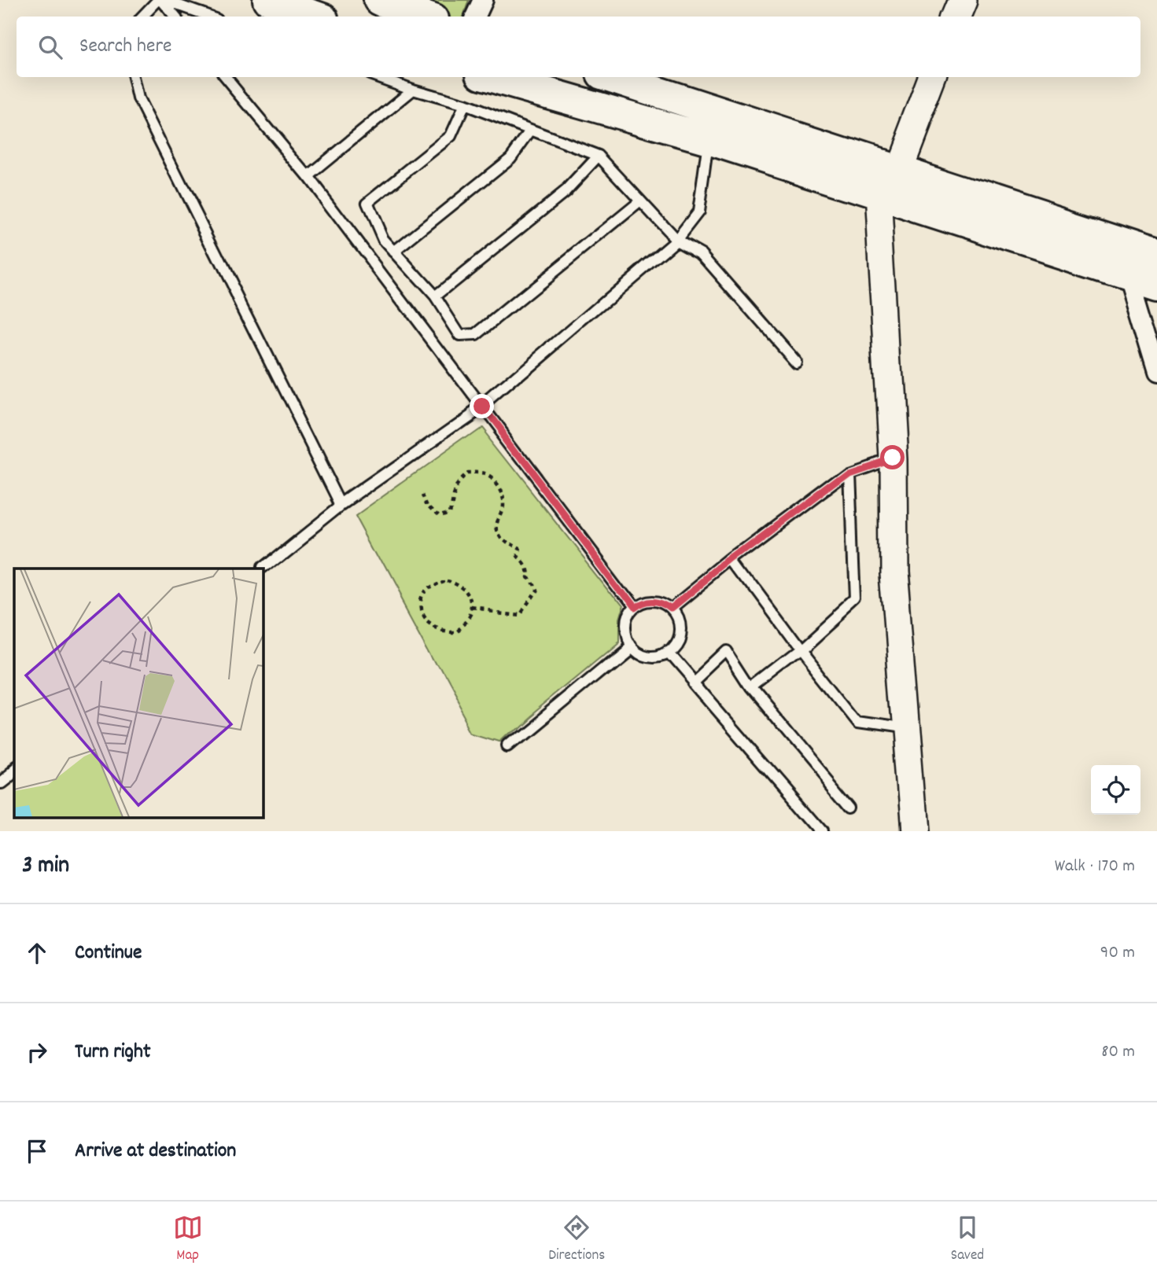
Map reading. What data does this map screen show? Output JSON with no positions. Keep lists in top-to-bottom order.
{
  "page": {
    "search": "Search here",
    "heading": ["3 min", "Walk · 170 m"],
    "list": [
      ["Continue", "90 m"],
      ["Turn right", "80 m"],
      "Arrive at destination"
    ],
    "nav": ["Map", "Directions", "Saved"]
  }
}
